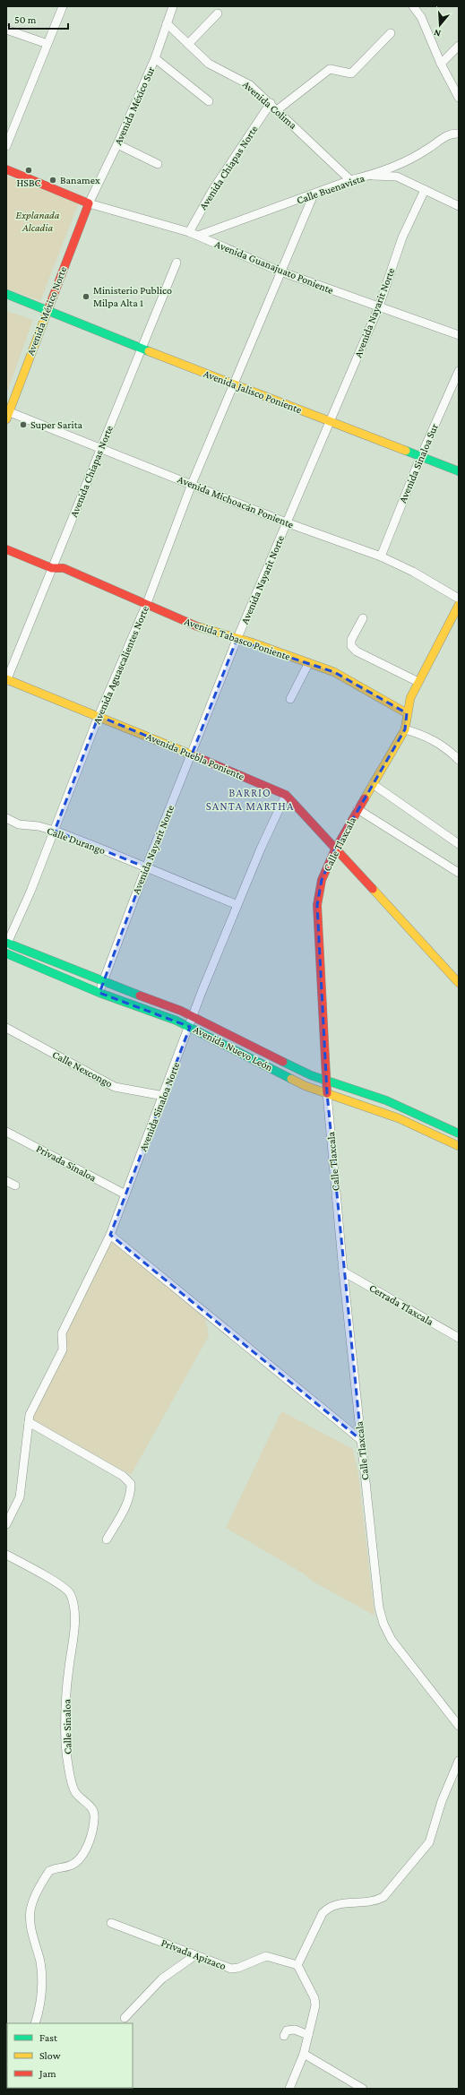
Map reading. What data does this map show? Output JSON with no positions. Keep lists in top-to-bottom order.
{
  "streets": {
    "street": [
      "Avenida Colima",
      "Avenida México Sur",
      "Avenida Chiapas Norte",
      "Calle Buenavista",
      "Avenida Guanajuato Poniente",
      "Avenida México Norte",
      "Avenida Nayarit Norte",
      "Avenida Jalisco Poniente",
      "Avenida Sinaloa Sur",
      "Avenida Michoacán Poniente",
      "Avenida Tabasco Poniente",
      "Avenida Aguascalientes Norte",
      "Avenida Puebla Poniente",
      "Calle Durango",
      "Calle Tlaxcala",
      "Avenida Nuevo León",
      "Calle Nexcongo",
      "Avenida Sinaloa Norte",
      "Privada Sinaloa",
      "Cerrada Tlaxcala",
      "Calle Sinaloa",
      "Privada Apizaco"
    ]
  },
  "crossings": [
    ["Avenida Colima", "Avenida México Sur"],
    ["Avenida Colima", "Avenida Chiapas Norte"],
    ["Avenida Colima", "Calle Buenavista"],
    ["Avenida México Sur", "Avenida Guanajuato Poniente"],
    ["Avenida México Sur", "Avenida México Norte"],
    ["Avenida Chiapas Norte", "Avenida Guanajuato Poniente"],
    ["Avenida Chiapas Norte", "Avenida Jalisco Poniente"],
    ["Avenida Chiapas Norte", "Avenida Michoacán Poniente"],
    ["Avenida Chiapas Norte", "Avenida Tabasco Poniente"],
    ["Avenida Chiapas Norte", "Avenida Puebla Poniente"],
    ["Calle Buenavista", "Avenida Guanajuato Poniente"],
    ["Calle Buenavista", "Avenida Aguascalientes Norte"],
    ["Avenida Guanajuato Poniente", "Avenida México Norte"],
    ["Avenida Guanajuato Poniente", "Avenida Nayarit Norte"],
    ["Avenida Guanajuato Poniente", "Avenida Aguascalientes Norte"],
    ["Avenida México Norte", "Avenida Jalisco Poniente"],
    ["Avenida México Norte", "Avenida Michoacán Poniente"],
    ["Avenida Nayarit Norte", "Avenida Jalisco Poniente"],
    ["Avenida Nayarit Norte", "Avenida Michoacán Poniente"],
    ["Avenida Nayarit Norte", "Avenida Tabasco Poniente"],
    ["Avenida Nayarit Norte", "Avenida Puebla Poniente"],
    ["Avenida Nayarit Norte", "Calle Durango"],
    ["Avenida Nayarit Norte", "Avenida Nuevo León"],
    ["Avenida Jalisco Poniente", "Avenida Sinaloa Sur"],
    ["Avenida Jalisco Poniente", "Avenida Aguascalientes Norte"],
    ["Avenida Sinaloa Sur", "Avenida Michoacán Poniente"],
    ["Avenida Michoacán Poniente", "Avenida Aguascalientes Norte"],
    ["Avenida Tabasco Poniente", "Avenida Aguascalientes Norte"],
    ["Avenida Tabasco Poniente", "Calle Tlaxcala"],
    ["Avenida Aguascalientes Norte", "Avenida Puebla Poniente"],
    ["Avenida Aguascalientes Norte", "Calle Durango"],
    ["Avenida Aguascalientes Norte", "Avenida Nuevo León"],
    ["Avenida Puebla Poniente", "Calle Tlaxcala"],
    ["Avenida Puebla Poniente", "Avenida Sinaloa Norte"],
    ["Calle Durango", "Avenida Sinaloa Norte"],
    ["Calle Tlaxcala", "Avenida Nuevo León"],
    ["Calle Tlaxcala", "Cerrada Tlaxcala"],
    ["Avenida Nuevo León", "Avenida Sinaloa Norte"],
    ["Calle Nexcongo", "Avenida Sinaloa Norte"],
    ["Avenida Sinaloa Norte", "Privada Sinaloa"]
  ],
  "districts": ["BARRIO SANTA MARTHA"],
  "parks": ["Explanada Alcadia"],
  "places": [
    "HSBC",
    "Banamex",
    "Ministerio Publico Milpa Alta 1",
    "Super Sarita"
  ],
  "legend": ["Fast", "Slow", "Jam"],
  "scale_bar": "50 m",
  "north": "bottom"
}
